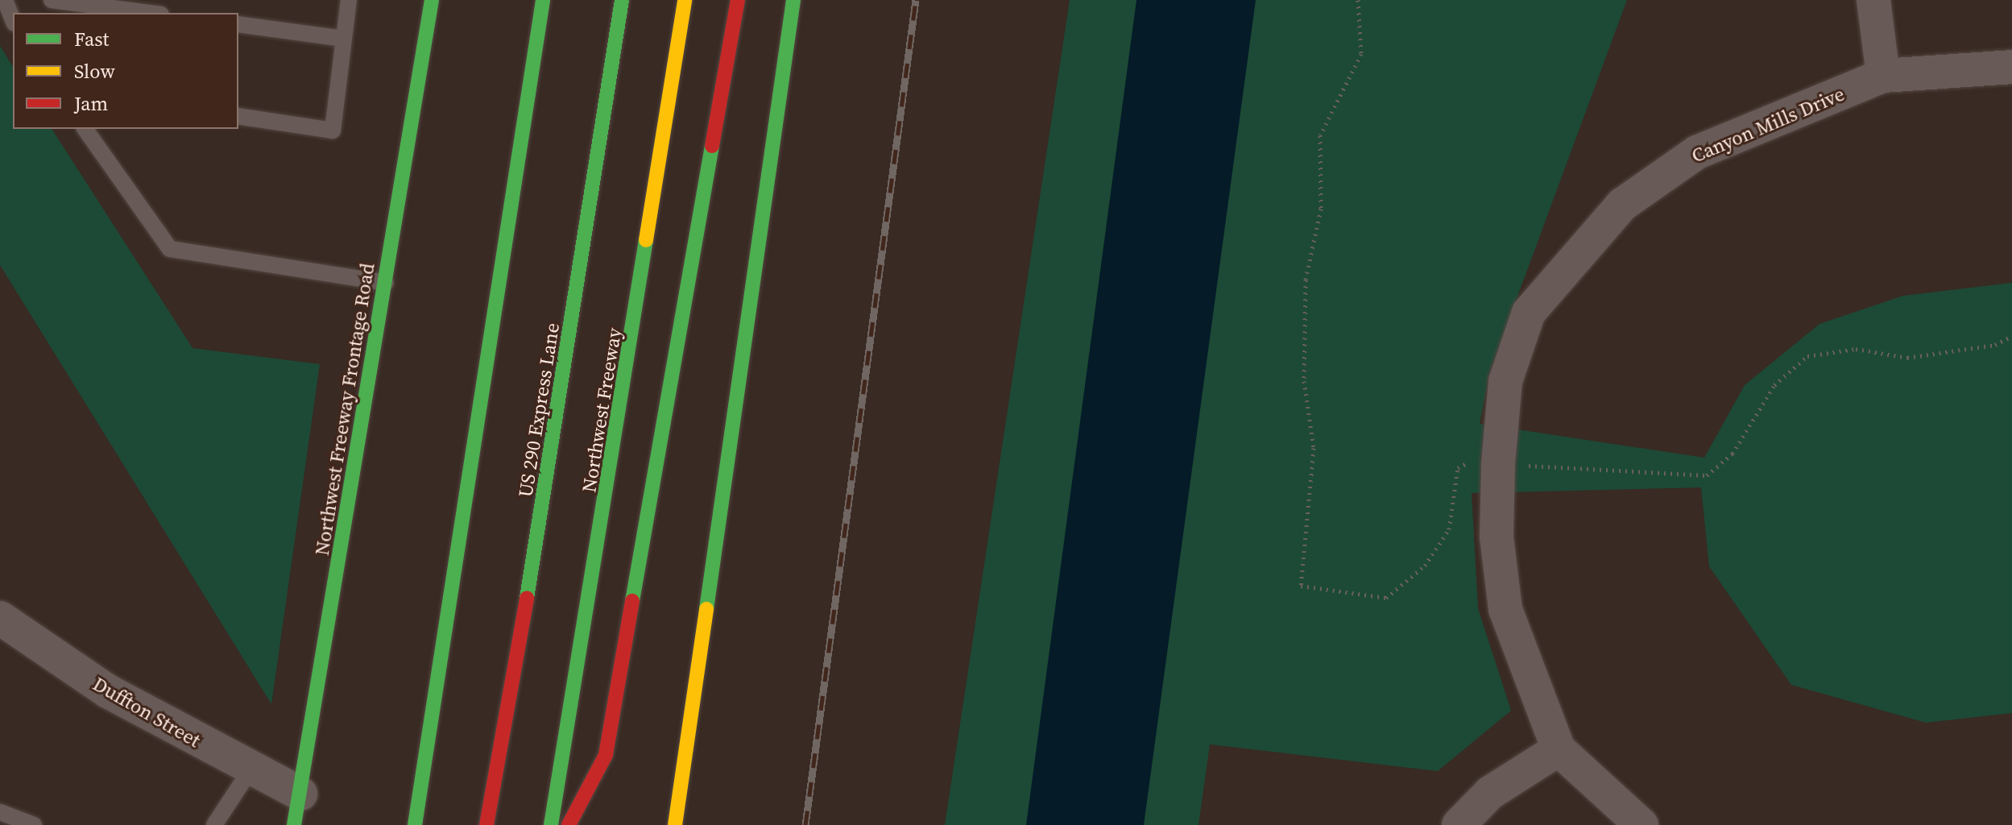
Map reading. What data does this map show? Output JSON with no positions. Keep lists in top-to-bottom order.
{
  "streets": {
    "main road": ["Northwest Freeway Frontage Road", "US 290 Express Lane", "Northwest Freeway"],
    "street": ["Canyon Mills Drive", "Duffton Street"]
  },
  "crossings": [
    ["Northwest Freeway Frontage Road", "Duffton Street"]
  ],
  "legend": ["Fast", "Slow", "Jam"]
}
